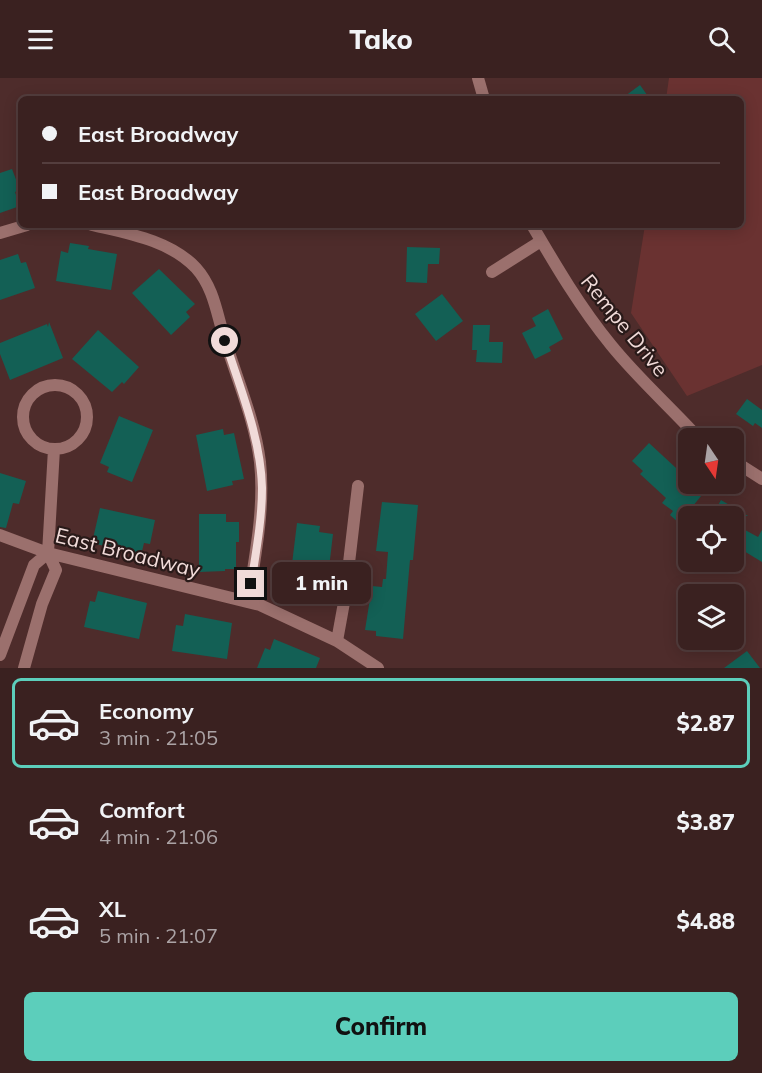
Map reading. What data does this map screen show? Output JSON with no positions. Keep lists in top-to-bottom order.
{
  "streets": {
    "street": ["Rempe Drive", "East Broadway"]
  },
  "north": "bottom",
  "page": {
    "header": "Tako",
    "banner": ["East Broadway", "East Broadway"],
    "bubble": "1 min",
    "list": [
      {
        "name": "Economy",
        "note": "3 min · 21:05",
        "value": "$2.87"
      },
      {
        "name": "Comfort",
        "note": "4 min · 21:06",
        "value": "$3.87"
      },
      {
        "name": "XL",
        "note": "5 min · 21:07",
        "value": "$4.88"
      }
    ],
    "buttons": "Confirm"
  }
}
